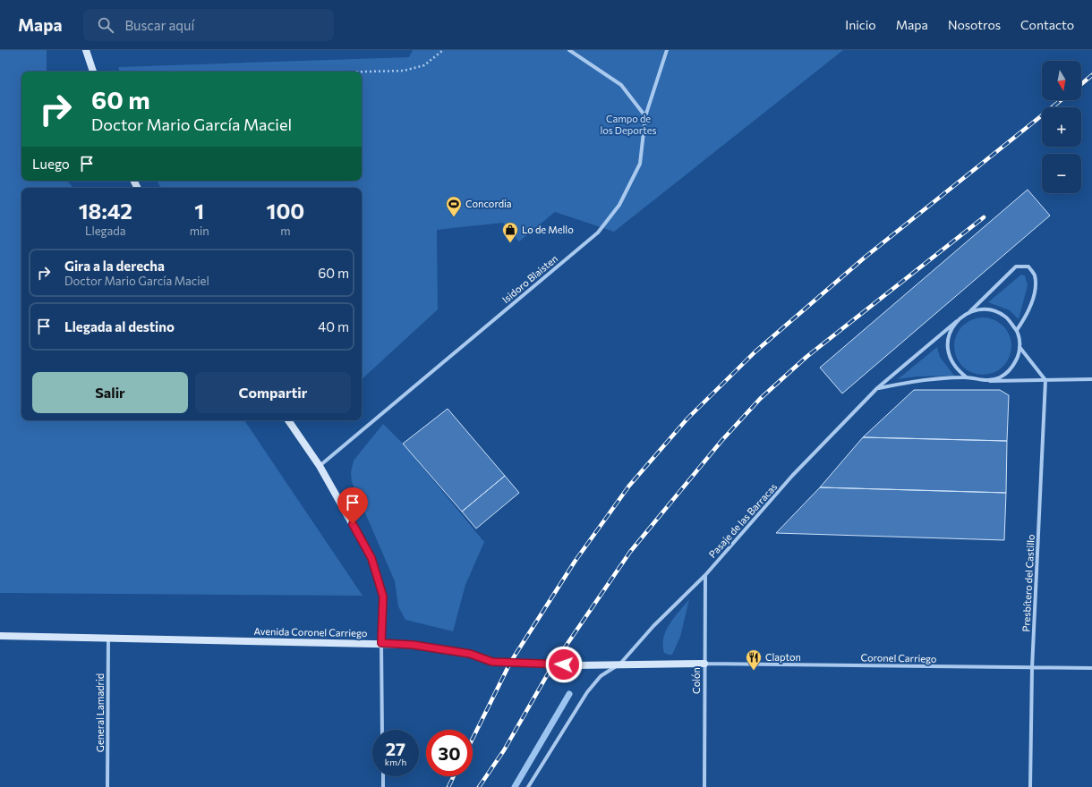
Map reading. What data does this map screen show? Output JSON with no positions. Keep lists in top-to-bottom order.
{
  "streets": {
    "street": [
      "Isidoro Blaisten",
      "Pasaje de las Barracas",
      "Presbítero del Castillo",
      "Avenida Coronel Carriego",
      "Coronel Carriego",
      "Colón",
      "General Lamadrid"
    ]
  },
  "crossings": [
    ["Pasaje de las Barracas", "Avenida Coronel Carriego"],
    ["Pasaje de las Barracas", "Colón"],
    ["Presbítero del Castillo", "Coronel Carriego"],
    ["Avenida Coronel Carriego", "Coronel Carriego"],
    ["Avenida Coronel Carriego", "Colón"],
    ["Avenida Coronel Carriego", "General Lamadrid"],
    ["Coronel Carriego", "Colón"]
  ],
  "parks": ["Campo de los Deportes"],
  "places": {
    "sports": ["Concordia"],
    "shop": ["Lo de Mello"],
    "restaurant": ["Clapton"]
  },
  "north": "bottom",
  "page": {
    "header": "Mapa",
    "search": "Buscar aquí",
    "nav": [
      "Inicio",
      "Mapa",
      "Nosotros",
      "Contacto"
    ],
    "map_buttons": ["+", "−"],
    "turn": ["60 m", "Doctor Mario García Maciel"],
    "then": "Luego",
    "eta": [
      "18:42",
      "Llegada",
      "1",
      "min",
      "100",
      "m"
    ],
    "list": [
      {
        "name": "Gira a la derecha",
        "note": "Doctor Mario García Maciel",
        "value": "60 m"
      },
      {
        "name": "Llegada al destino",
        "value": "40 m"
      }
    ],
    "buttons": ["Salir", "Compartir"],
    "speed": "27 km/h",
    "limit": "30"
  }
}
